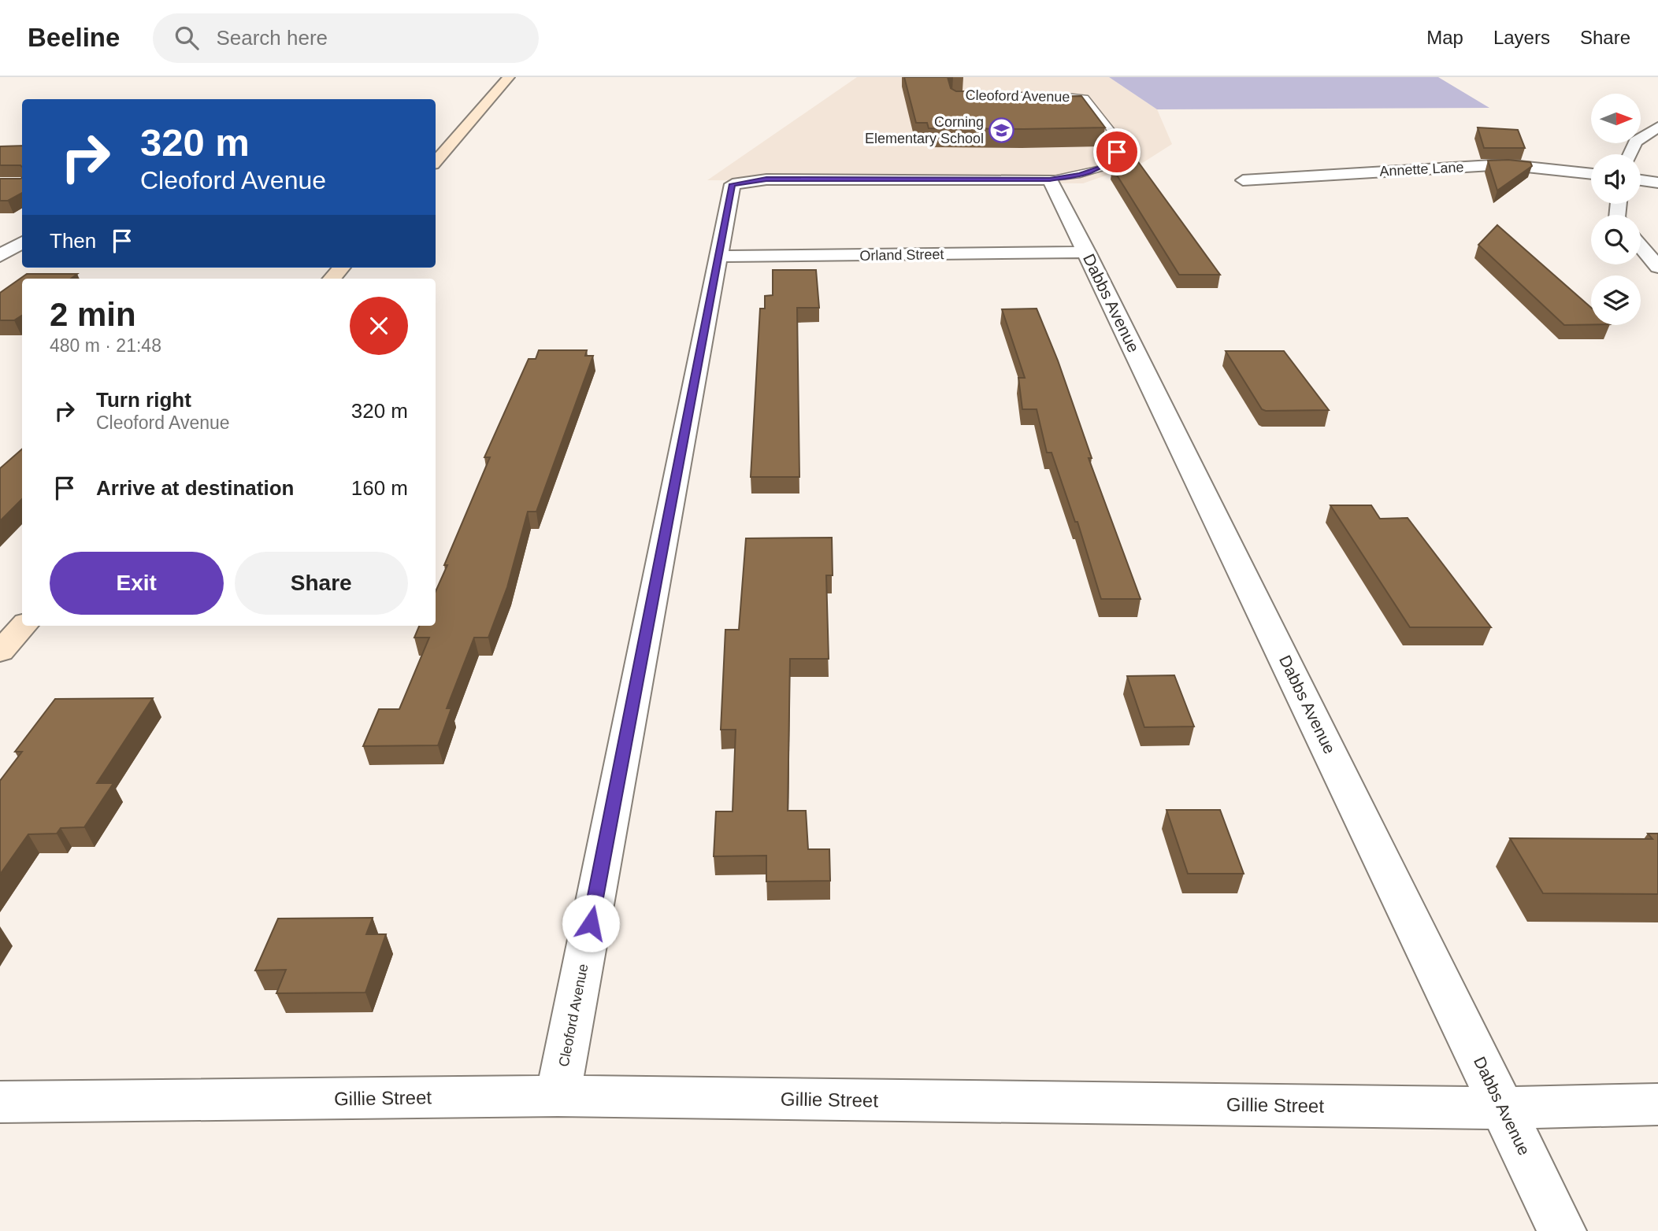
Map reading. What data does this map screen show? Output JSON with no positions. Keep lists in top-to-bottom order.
{
  "streets": {
    "street": [
      "Cleoford Avenue",
      "Annette Lane",
      "Orland Street",
      "Dabbs Avenue",
      "Gillie Street"
    ]
  },
  "crossings": [
    ["Cleoford Avenue", "Orland Street"],
    ["Cleoford Avenue", "Dabbs Avenue"],
    ["Cleoford Avenue", "Gillie Street"],
    ["Orland Street", "Dabbs Avenue"],
    ["Dabbs Avenue", "Gillie Street"]
  ],
  "places": {
    "school or university": ["Corning Elementary School"]
  },
  "north": "right",
  "page": {
    "header": "Beeline",
    "search": "Search here",
    "nav": ["Map", "Layers", "Share"],
    "turn": ["320 m", "Cleoford Avenue"],
    "then": "Then",
    "heading": ["2 min", "480 m · 21:48"],
    "list": [
      {
        "name": "Turn right",
        "note": "Cleoford Avenue",
        "value": "320 m"
      },
      {
        "name": "Arrive at destination",
        "value": "160 m"
      }
    ],
    "buttons": ["Exit", "Share"]
  }
}
